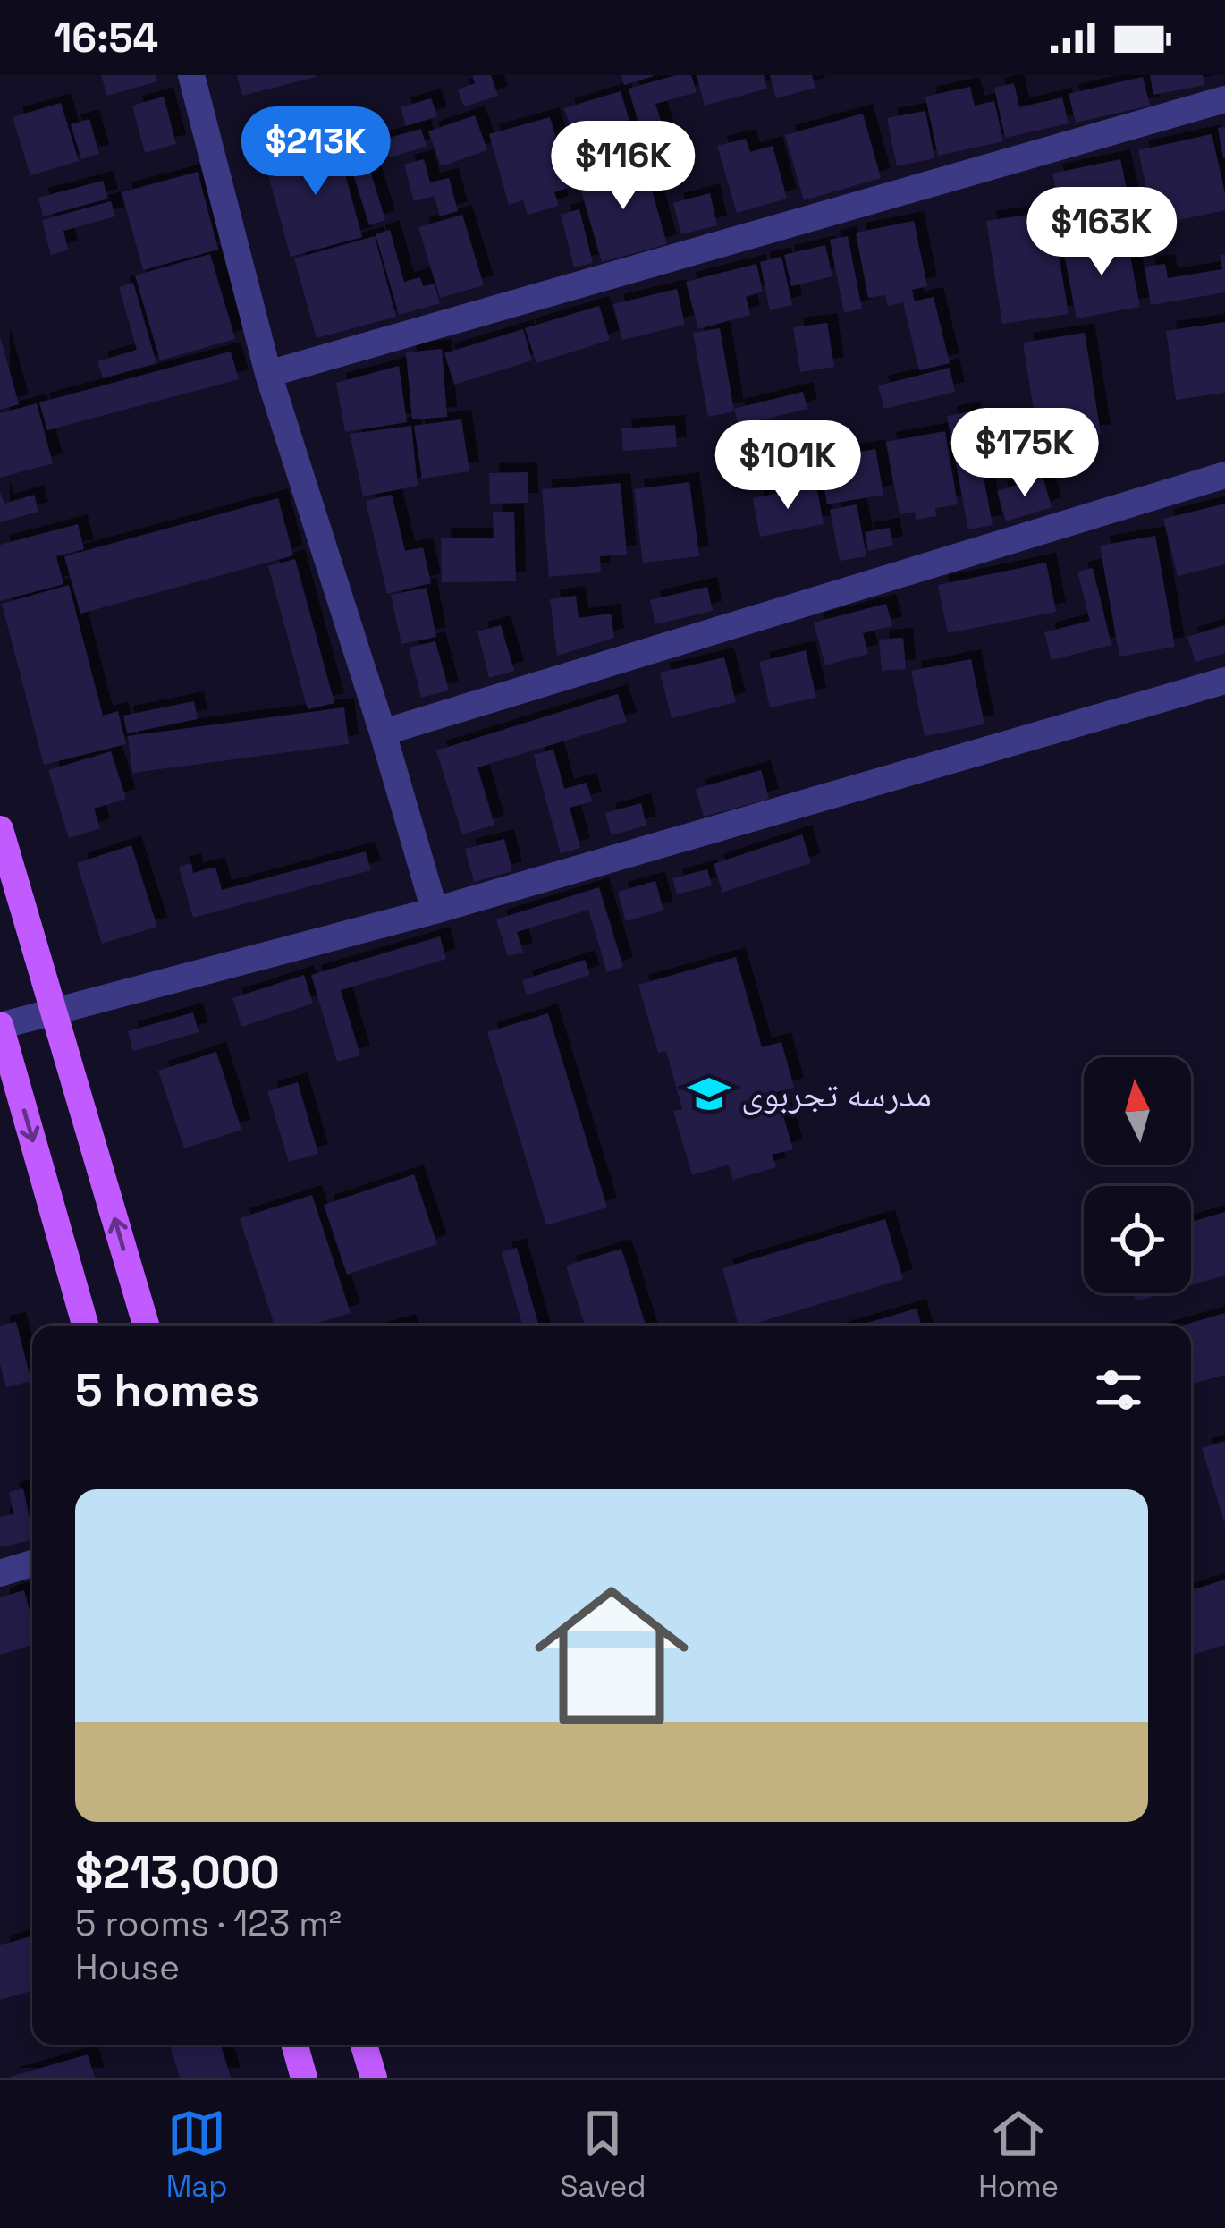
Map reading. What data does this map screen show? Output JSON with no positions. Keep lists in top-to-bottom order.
{
  "places": {
    "school or university": ["مدرسه تجربوى"]
  },
  "north": "top",
  "page": {
    "status": "16:54",
    "price": [
      "$213K",
      "$116K",
      "$163K",
      "$175K",
      "$101K"
    ],
    "heading": "5 homes",
    "list": [
      {
        "name": "$213,000",
        "note": "5 rooms · 123 m² · House"
      }
    ],
    "tabs": ["Map", "Saved", "Home"]
  }
}
